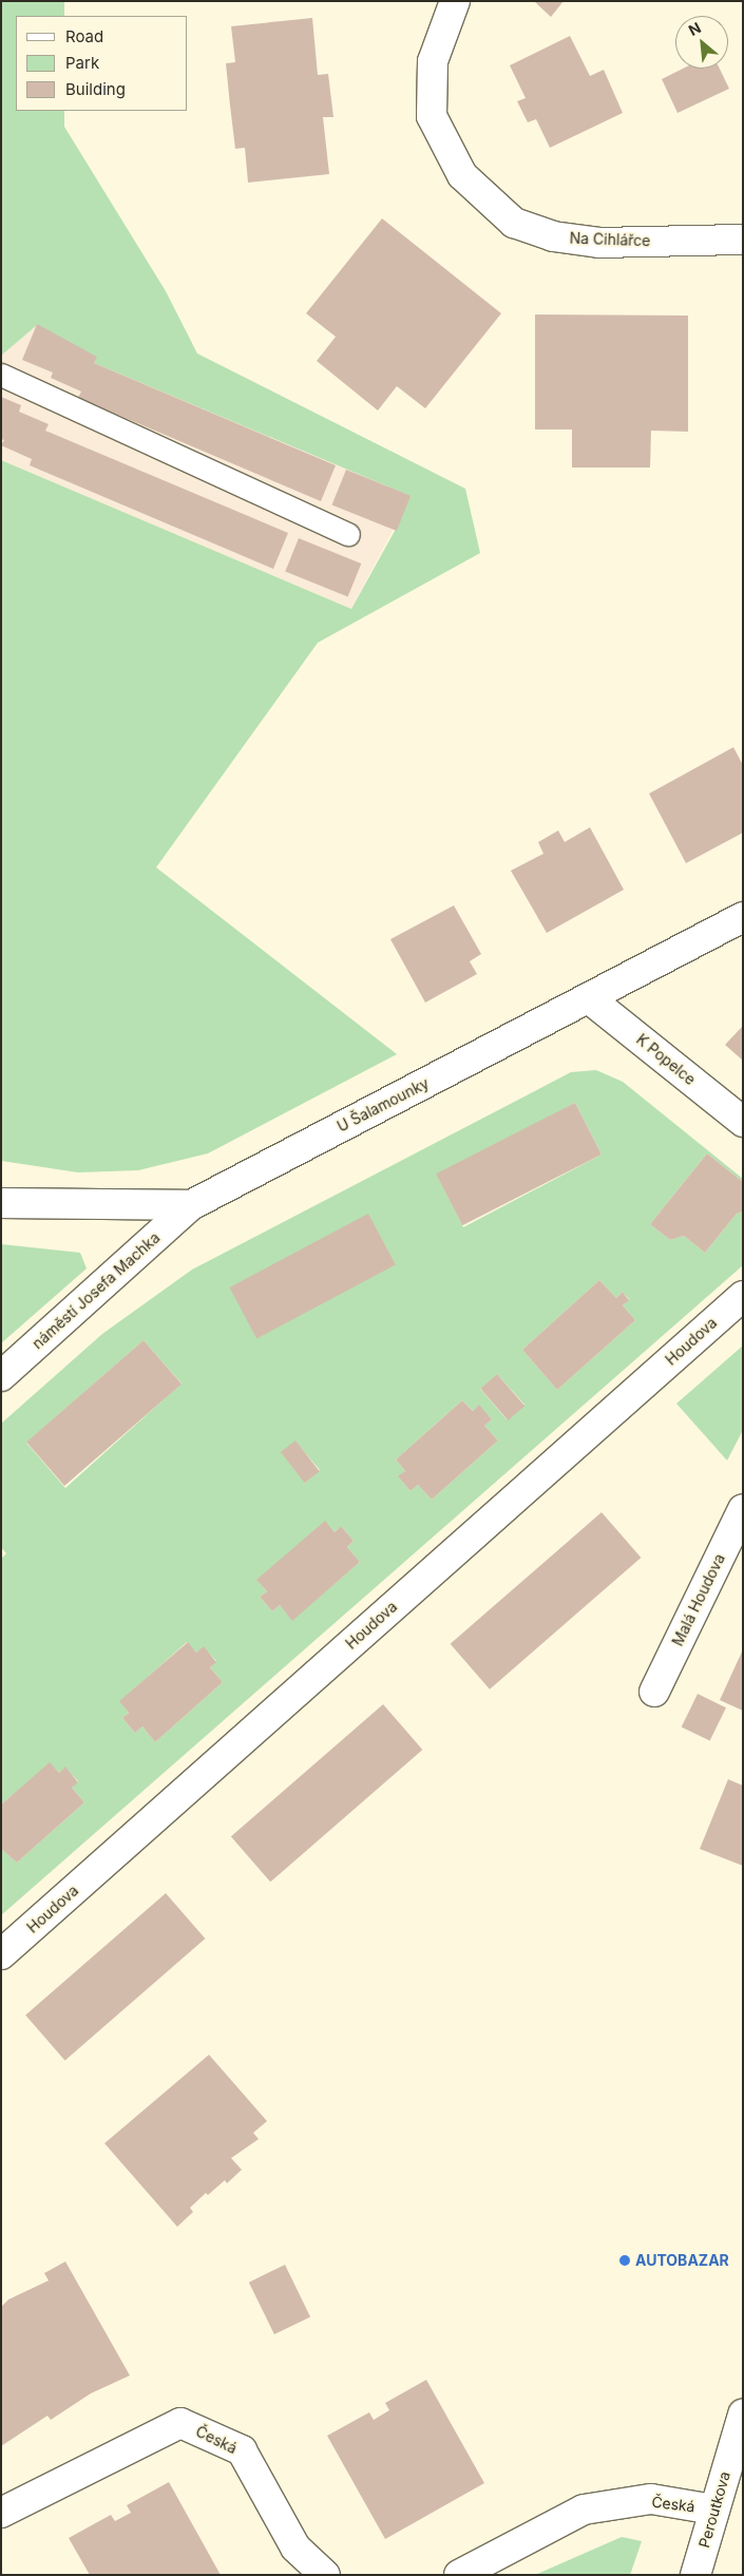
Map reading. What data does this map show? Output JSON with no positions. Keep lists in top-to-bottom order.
{
  "streets": {
    "street": [
      "Na Cihlářce",
      "K Popelce",
      "U Šalamounky",
      "náměstí Josefa Machka",
      "Houdova",
      "Malá Houdova",
      "Česká",
      "Peroutkova"
    ]
  },
  "crossings": [
    ["K Popelce", "U Šalamounky"],
    ["U Šalamounky", "náměstí Josefa Machka"],
    ["Česká", "Peroutkova"]
  ],
  "places": ["AUTOBAZAR"],
  "legend": ["Road", "Park", "Building"],
  "north": "top left"
}
